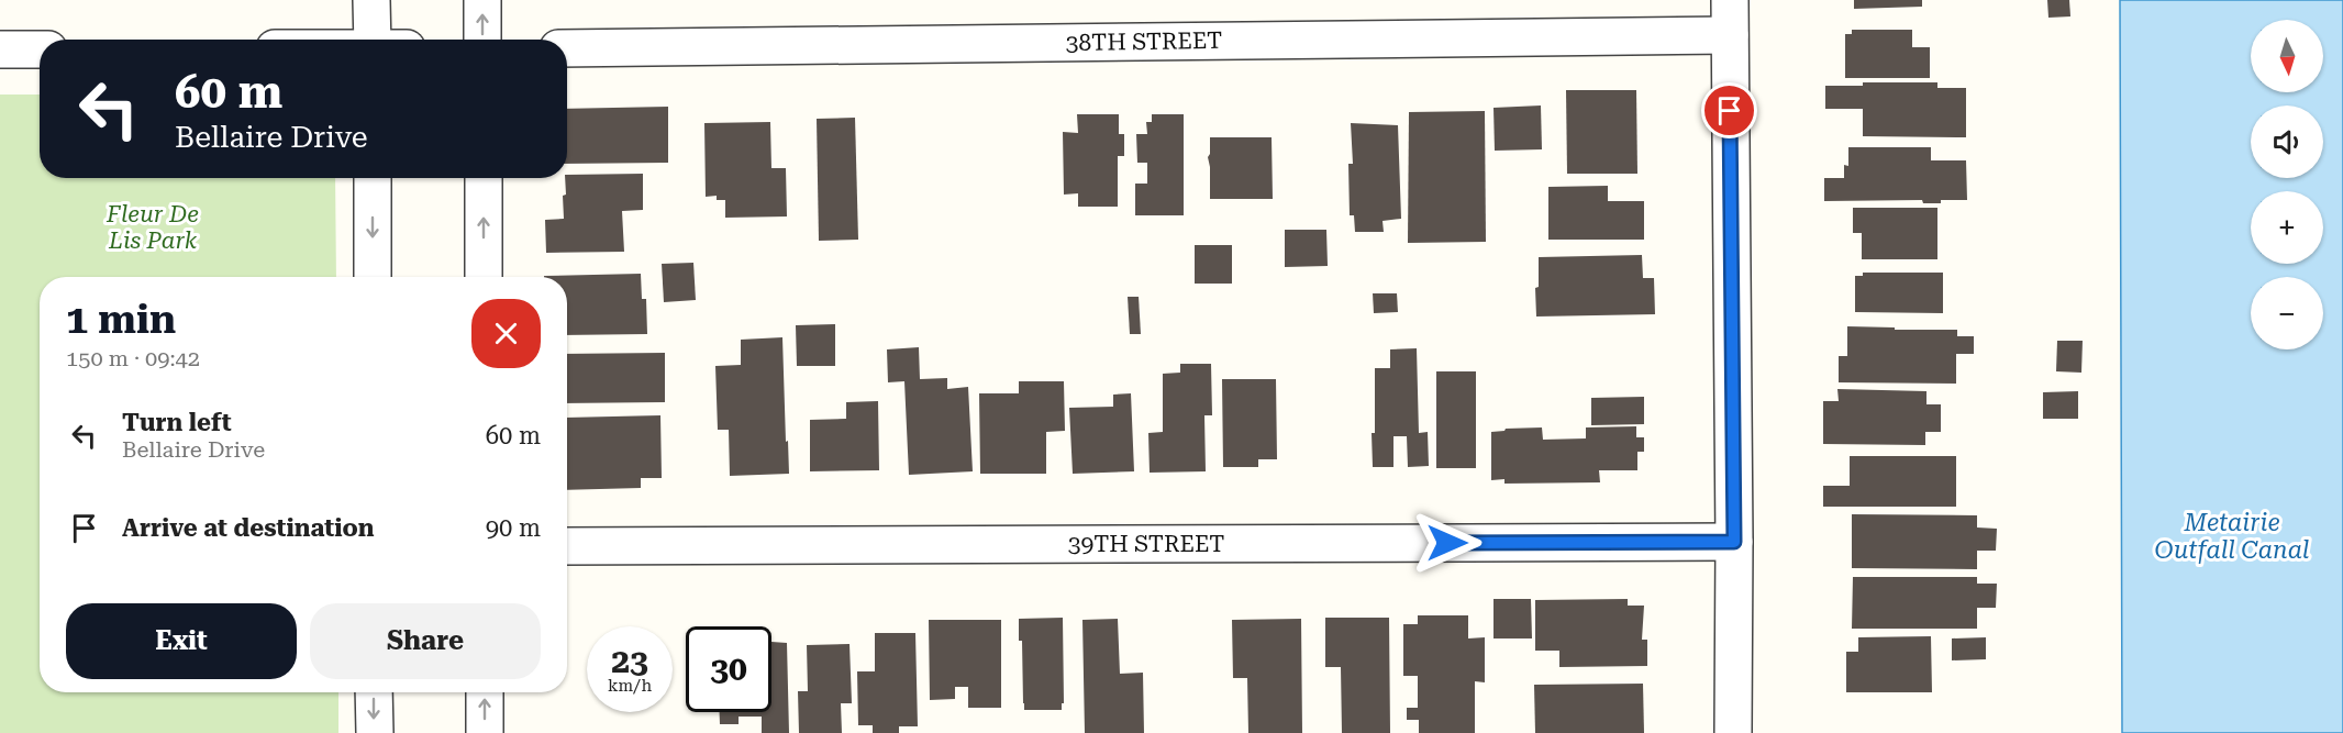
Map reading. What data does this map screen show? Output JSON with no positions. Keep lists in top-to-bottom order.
{
  "streets": {
    "street": ["38TH STREET", "39TH STREET"]
  },
  "water": ["Metairie Outfall Canal"],
  "parks": ["Fleur De Lis Park"],
  "north": "bottom",
  "page": {
    "map_buttons": ["+", "−"],
    "turn": ["60 m", "Bellaire Drive"],
    "heading": ["1 min", "150 m · 09:42"],
    "list": [
      {
        "name": "Turn left",
        "note": "Bellaire Drive",
        "value": "60 m"
      },
      {
        "name": "Arrive at destination",
        "value": "90 m"
      }
    ],
    "buttons": ["Exit", "Share"],
    "speed": "23 km/h",
    "limit": "30"
  }
}
